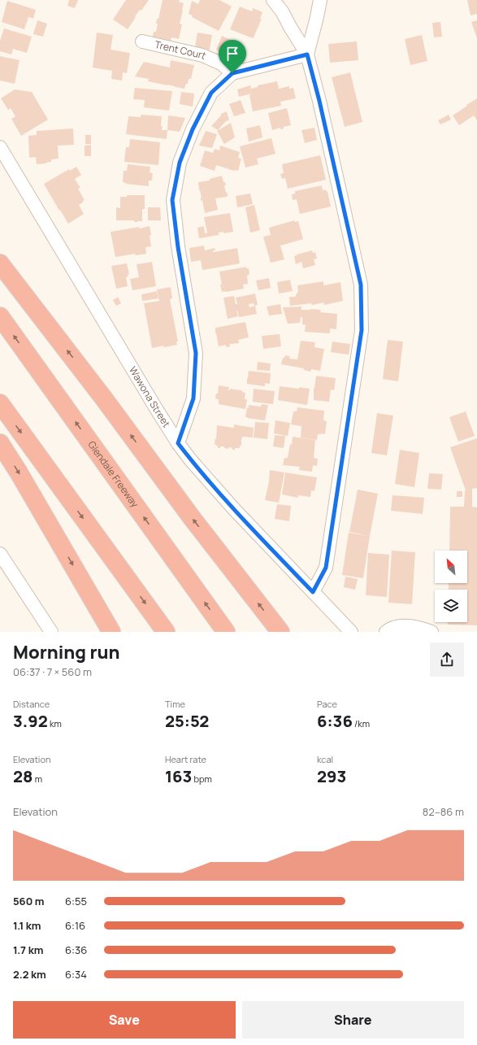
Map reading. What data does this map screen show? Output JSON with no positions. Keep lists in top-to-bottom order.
{
  "streets": {
    "highway": ["Glendale Freeway"],
    "street": ["Trent Court", "Wawona Street"]
  },
  "north": "top left",
  "page": {
    "heading": ["Morning run", "06:37 · 7 × 560 m"],
    "stats": [
      ["Distance", "3.92 km"],
      ["Time", "25:52"],
      ["Pace", "6:36 /km"],
      ["Elevation", "28 m"],
      ["Heart rate", "163 bpm"],
      ["kcal", "293"]
    ],
    "chart": ["Elevation", "82–86 m"],
    "list": [
      {
        "name": "560 m",
        "note": "6:55"
      },
      {
        "name": "1.1 km",
        "note": "6:16"
      },
      {
        "name": "1.7 km",
        "note": "6:36"
      },
      {
        "name": "2.2 km",
        "note": "6:34"
      }
    ],
    "buttons": ["Save", "Share"]
  }
}
